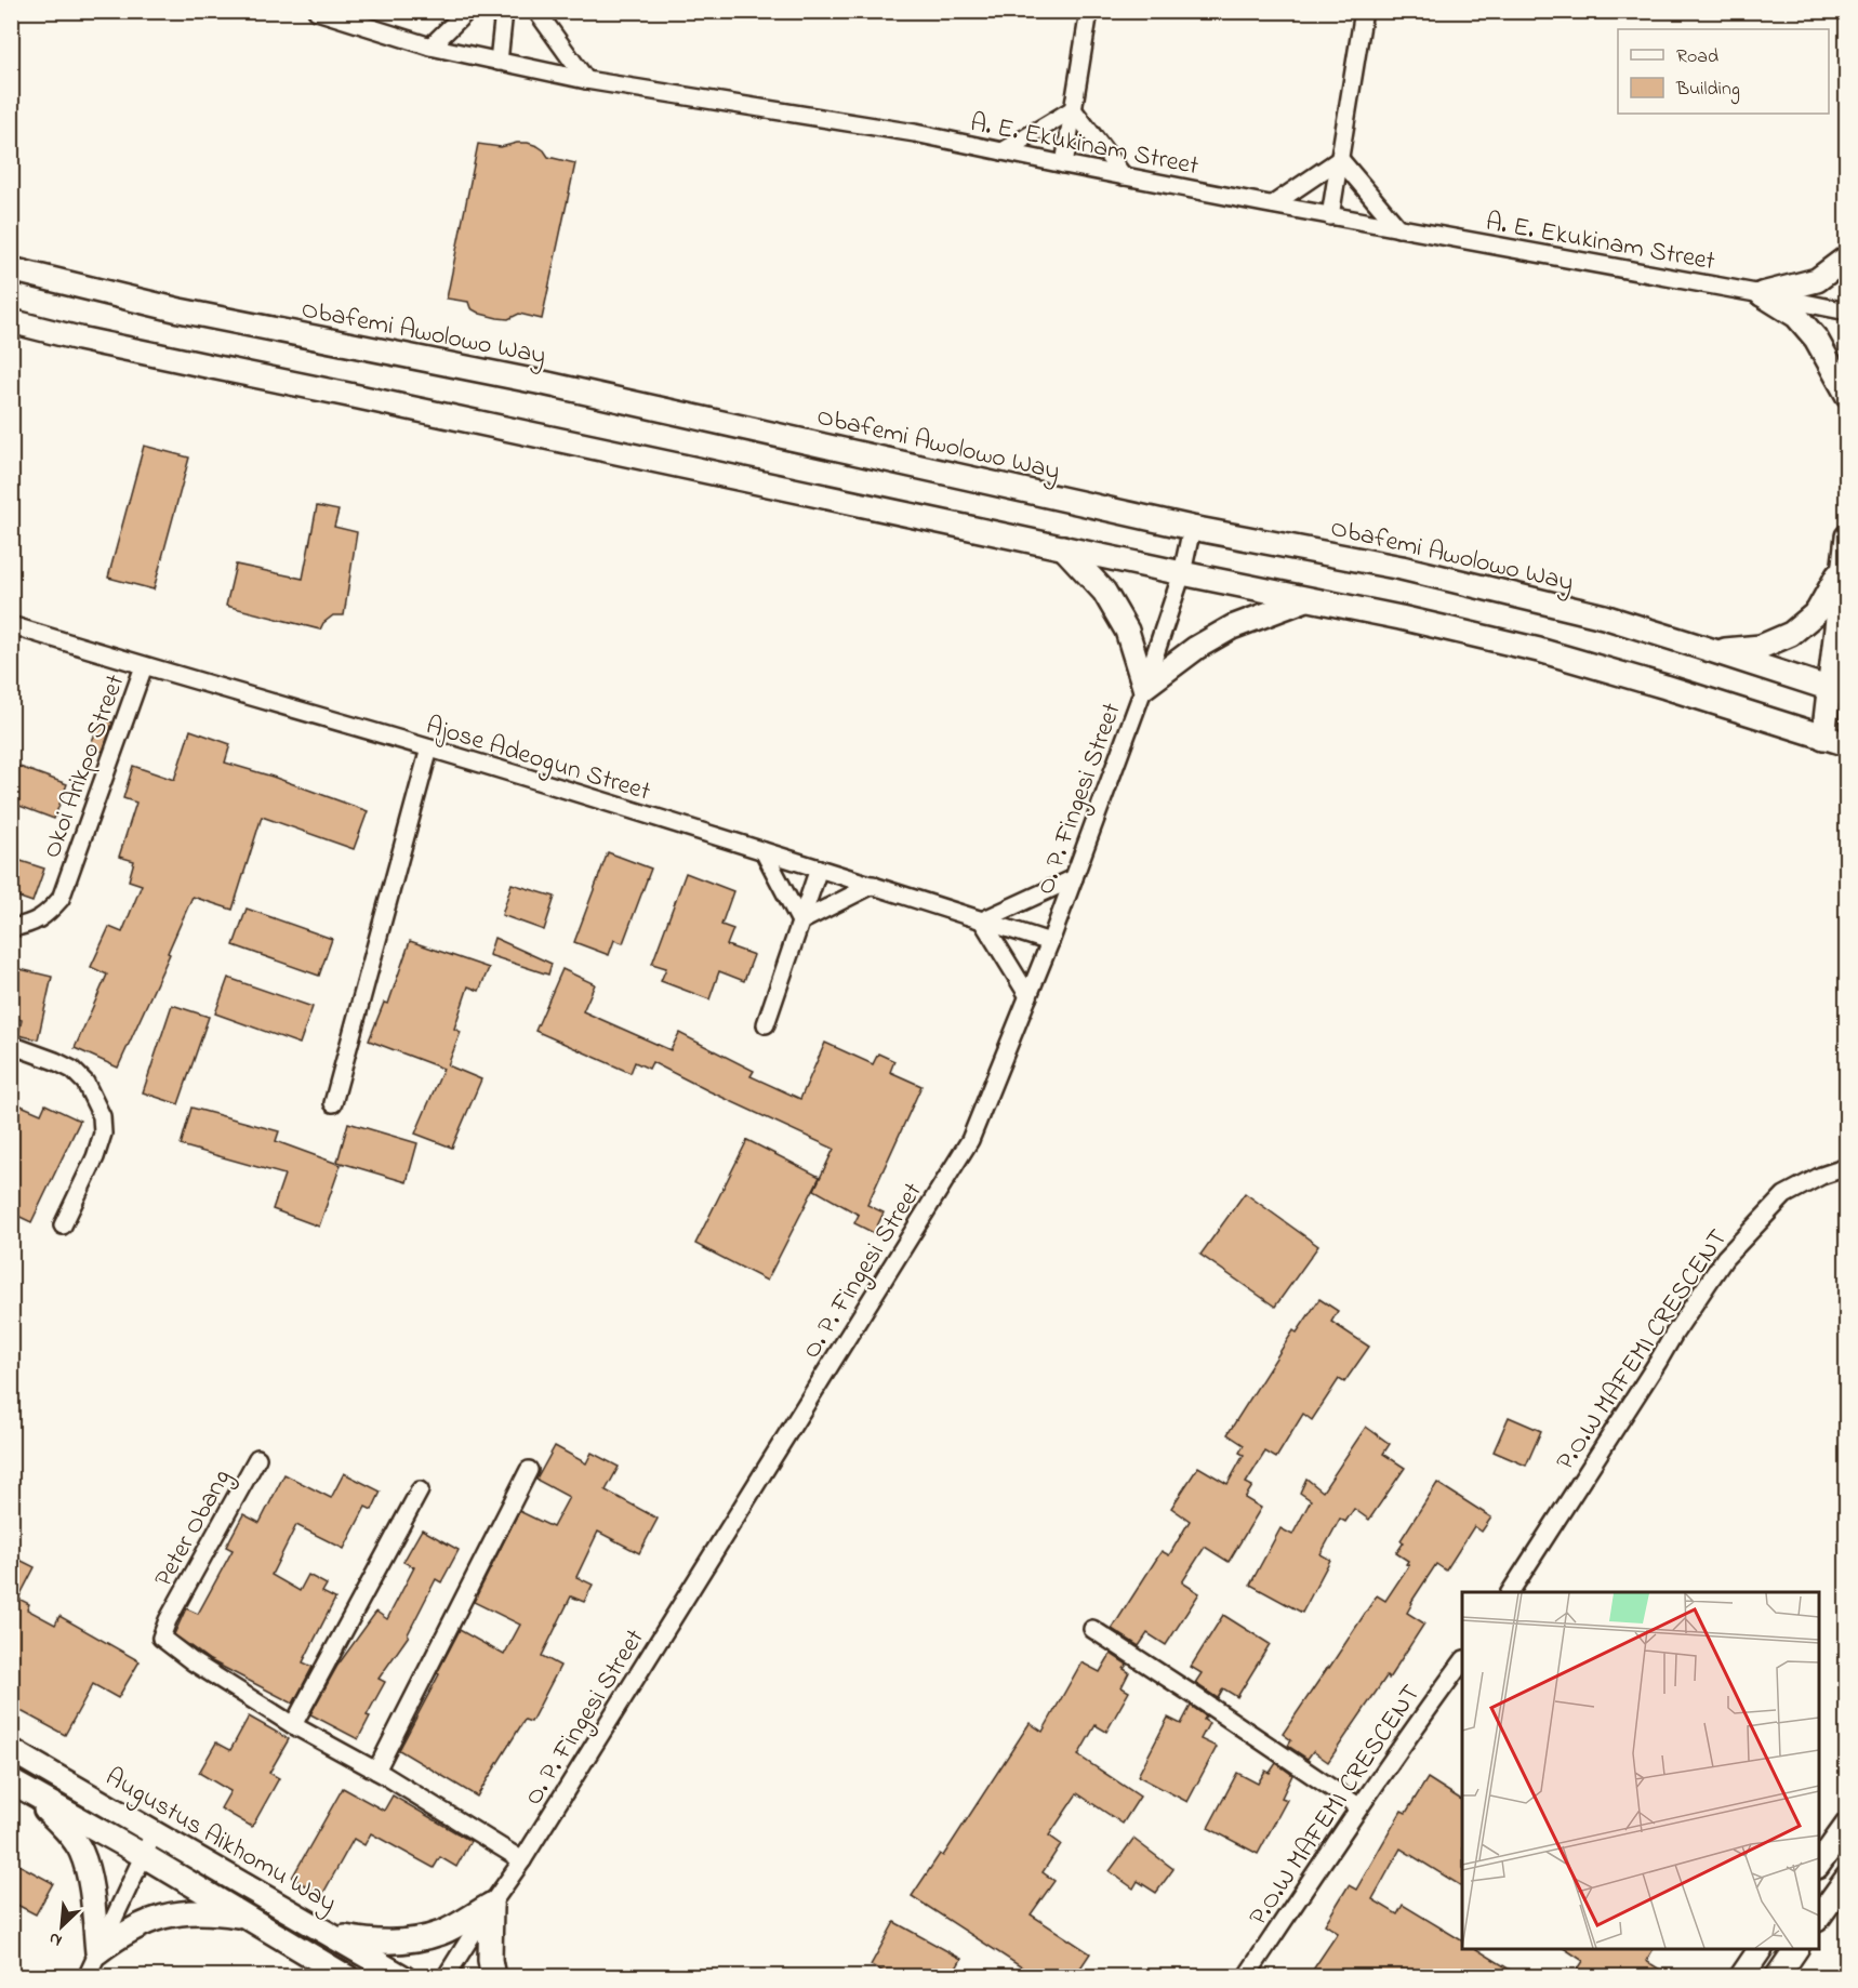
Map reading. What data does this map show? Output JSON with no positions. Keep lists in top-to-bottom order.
{
  "streets": {
    "main road": ["Obafemi Awolowo Way", "Augustus Aikhomu Way"],
    "street": [
      "A. E. Ekukinam Street",
      "Ajose Adeogun Street",
      "Okoi Arikpo Street",
      "O. P. Fingesi Street",
      "P.O.W MAFEMI CRESCENT",
      "Peter Obang"
    ]
  },
  "crossings": [
    ["Obafemi Awolowo Way", "O. P. Fingesi Street"],
    ["Ajose Adeogun Street", "Okoi Arikpo Street"],
    ["Ajose Adeogun Street", "O. P. Fingesi Street"]
  ],
  "legend": ["Road", "Building"],
  "north": "bottom left"
}
